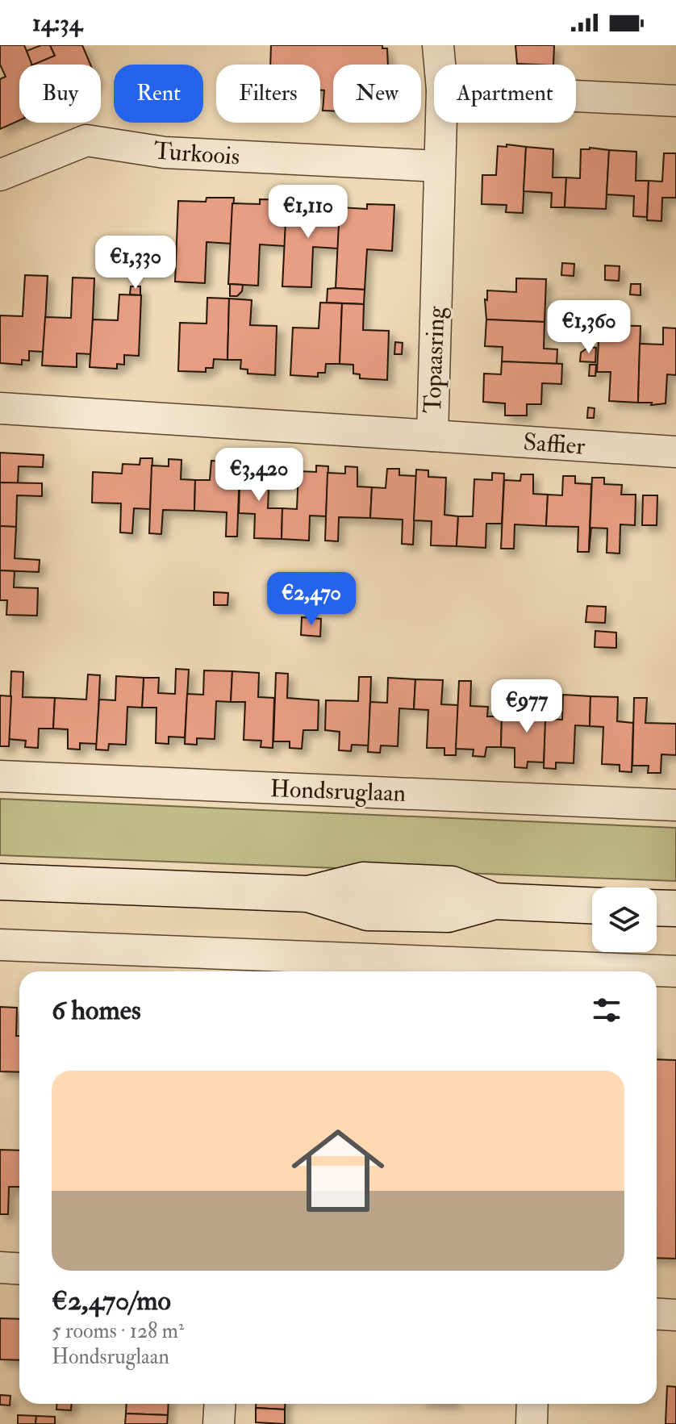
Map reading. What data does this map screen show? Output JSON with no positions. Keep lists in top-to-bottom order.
{
  "streets": {
    "street": [
      "Turkoois",
      "Topaasring",
      "Saffier",
      "Hondsruglaan"
    ]
  },
  "crossings": [
    ["Turkoois", "Topaasring"],
    ["Topaasring", "Saffier"]
  ],
  "page": {
    "status": "14:34",
    "chip": [
      "Buy",
      "Rent",
      "Filters",
      "New",
      "Apartment"
    ],
    "price": [
      "€1,110",
      "€1,330",
      "€1,360",
      "€3,420",
      "€2,470",
      "€977"
    ],
    "heading": "6 homes",
    "list": [
      {
        "name": "€2,470/mo",
        "note": "5 rooms · 128 m² · Hondsruglaan"
      }
    ]
  }
}
